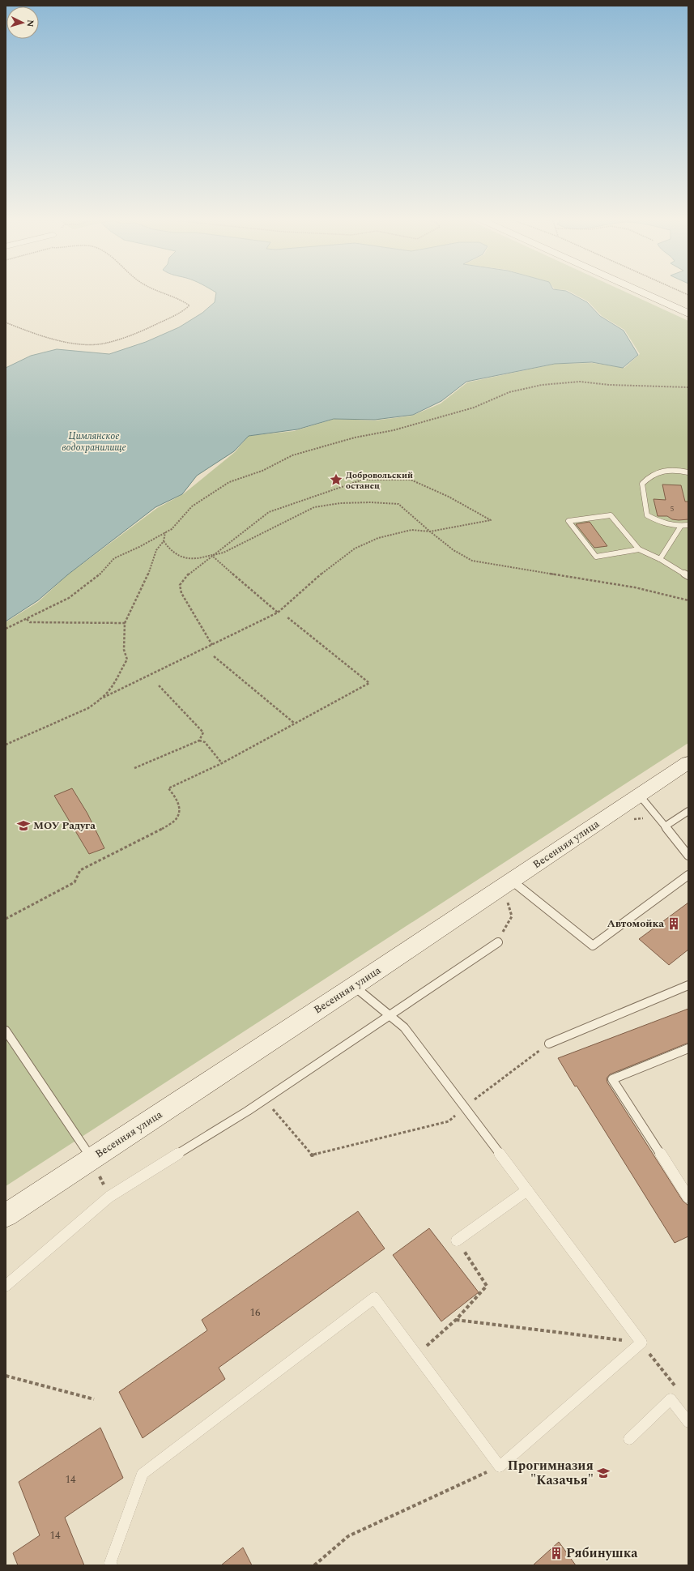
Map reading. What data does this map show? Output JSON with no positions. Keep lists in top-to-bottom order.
{
  "streets": {
    "main road": ["Весенняя улица"]
  },
  "water": ["Цимлянское водохранилище"],
  "places": {
    "place": ["Добровольский останец"],
    "school or university": ["МОУ Радуга", "Прогимназия \"Казачья\""],
    "building": ["Автомойка", "Рябинушка"]
  },
  "house_numbers": [
    "5",
    "16",
    "14",
    "14"
  ],
  "north": "right"
}
